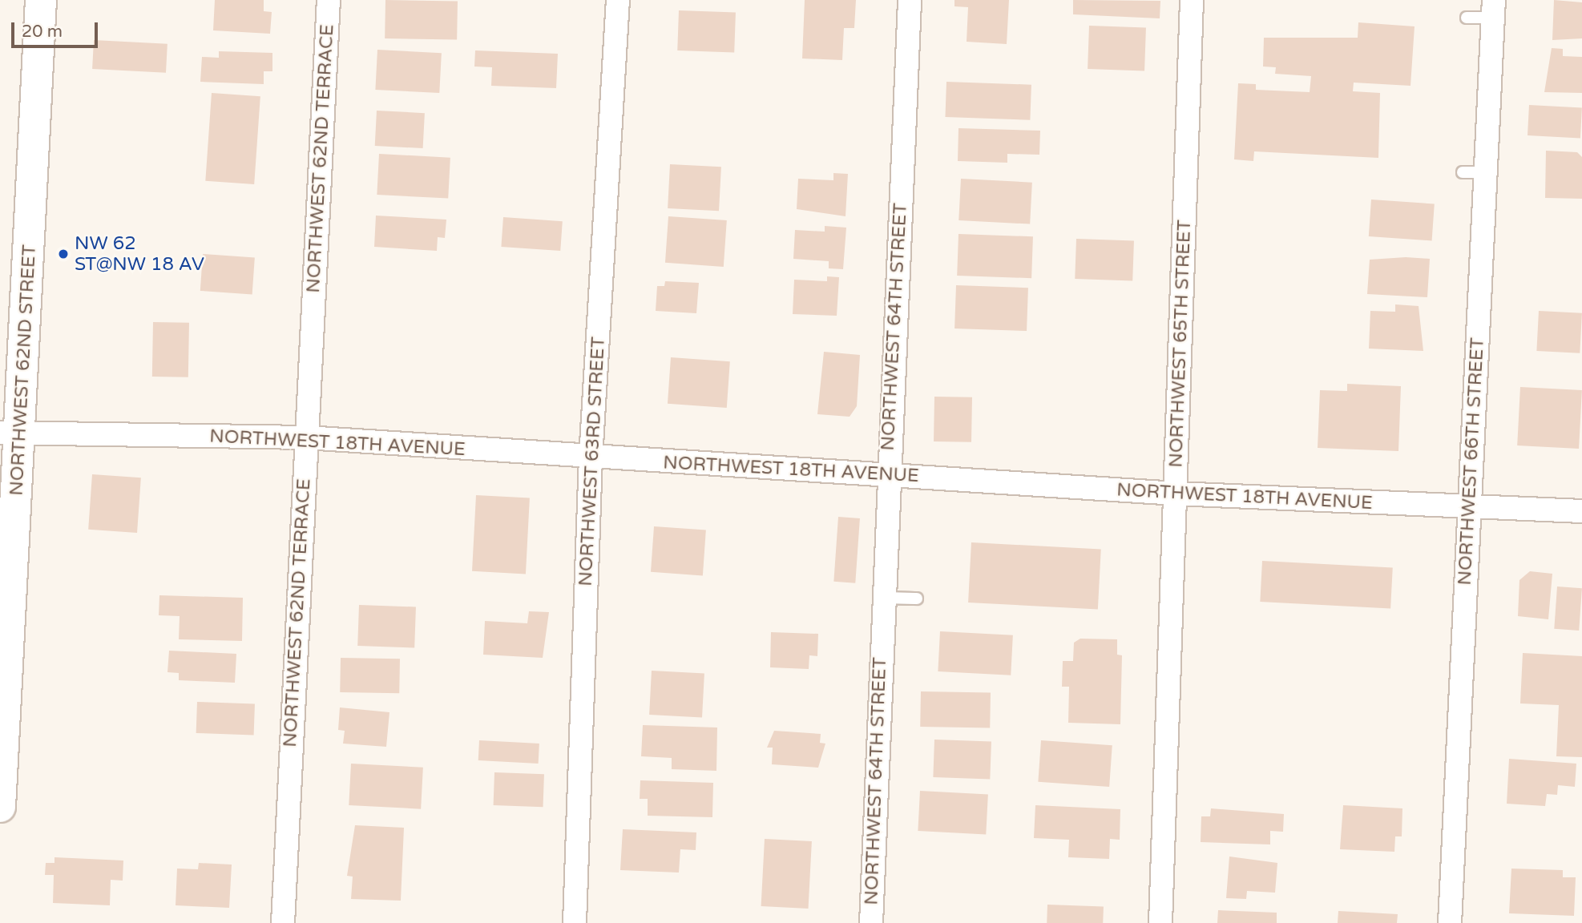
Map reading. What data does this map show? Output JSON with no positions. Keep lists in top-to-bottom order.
{
  "streets": {
    "main road": ["NORTHWEST 62ND STREET"],
    "street": [
      "NORTHWEST 62ND TERRACE",
      "NORTHWEST 64TH STREET",
      "NORTHWEST 65TH STREET",
      "NORTHWEST 18TH AVENUE",
      "NORTHWEST 63RD STREET",
      "NORTHWEST 66TH STREET"
    ]
  },
  "crossings": [
    ["NORTHWEST 62ND TERRACE", "NORTHWEST 18TH AVENUE"],
    ["NORTHWEST 64TH STREET", "NORTHWEST 18TH AVENUE"],
    ["NORTHWEST 65TH STREET", "NORTHWEST 18TH AVENUE"],
    ["NORTHWEST 62ND STREET", "NORTHWEST 18TH AVENUE"],
    ["NORTHWEST 18TH AVENUE", "NORTHWEST 63RD STREET"],
    ["NORTHWEST 18TH AVENUE", "NORTHWEST 66TH STREET"]
  ],
  "places": ["NW 62 ST@NW 18 AV"],
  "scale_bar": "20 m"
}
